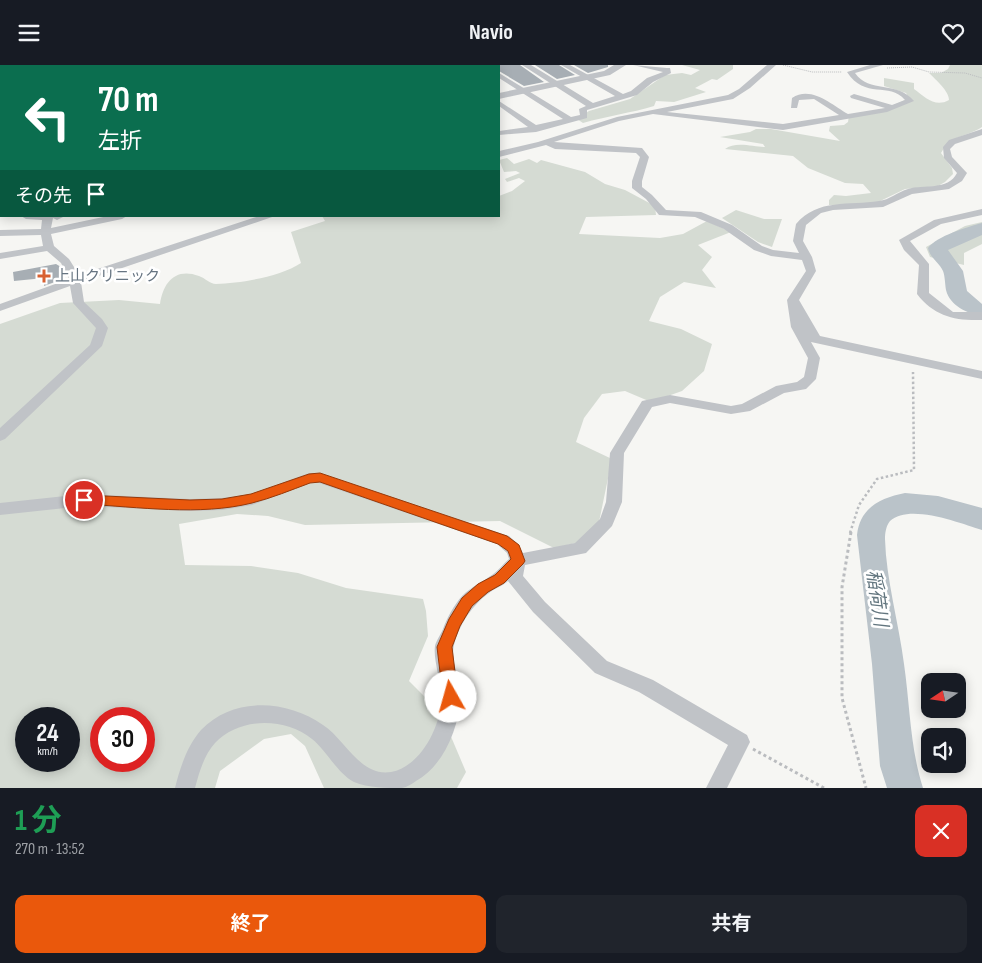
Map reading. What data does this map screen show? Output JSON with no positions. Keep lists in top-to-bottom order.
{
  "water": ["稲荷川"],
  "places": {
    "health": ["上山クリニック"]
  },
  "north": "left",
  "page": {
    "header": "Navio",
    "turn": ["70 m", "左折"],
    "then": "その先",
    "speed": "24 km/h",
    "limit": "30",
    "heading": ["1 分", "270 m · 13:52"],
    "buttons": ["終了", "共有"]
  }
}
